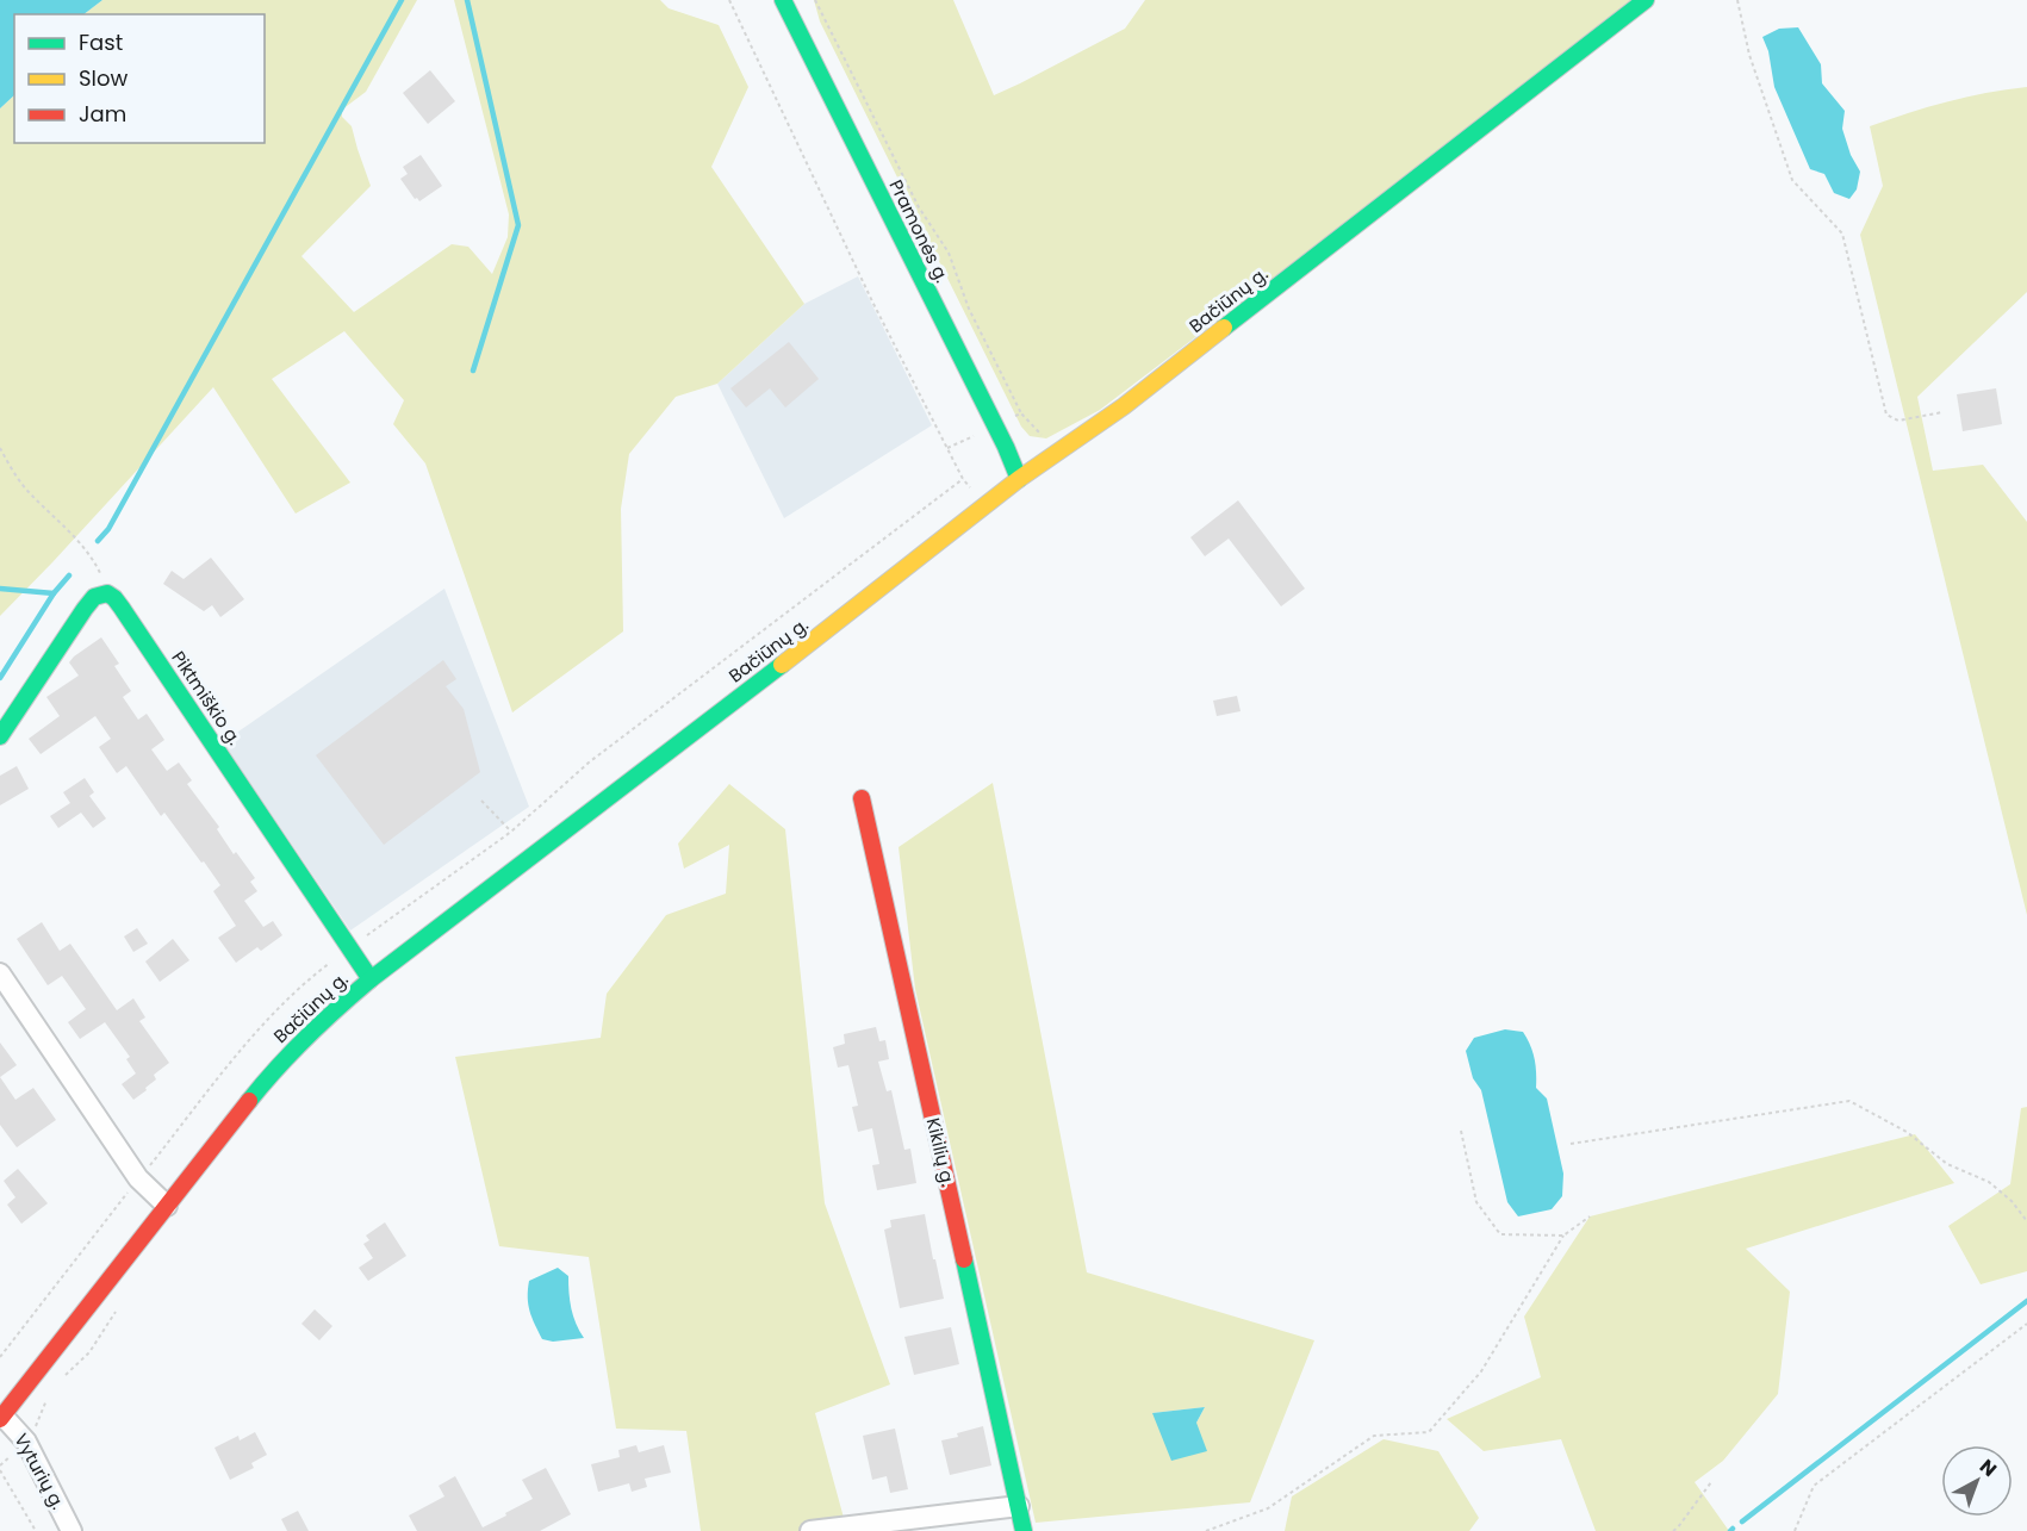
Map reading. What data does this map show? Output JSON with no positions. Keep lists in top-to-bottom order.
{
  "streets": {
    "street": [
      "Pramonės g.",
      "Bačiūnų g.",
      "Piktmiškio g.",
      "Kikilių g.",
      "Vyturių g."
    ]
  },
  "crossings": [
    ["Pramonės g.", "Bačiūnų g."],
    ["Bačiūnų g.", "Piktmiškio g."],
    ["Bačiūnų g.", "Vyturių g."]
  ],
  "legend": ["Fast", "Slow", "Jam"],
  "north": "top right"
}
